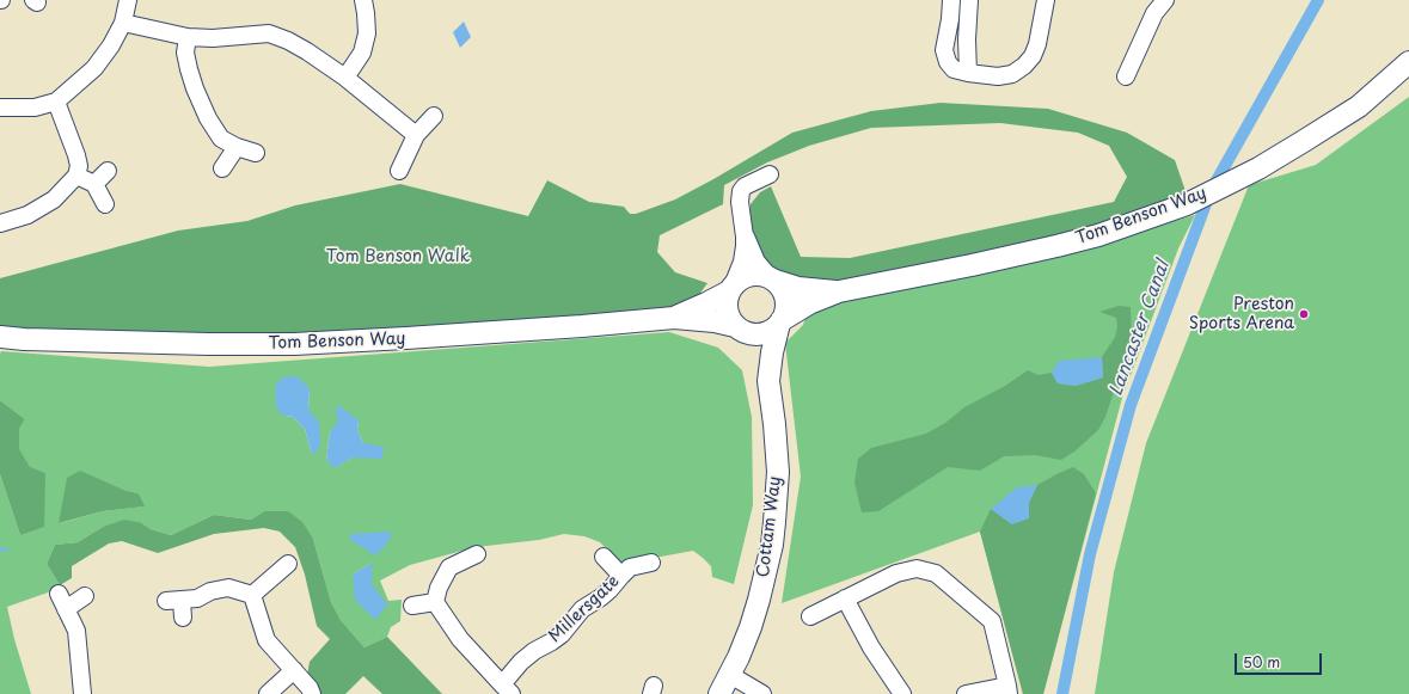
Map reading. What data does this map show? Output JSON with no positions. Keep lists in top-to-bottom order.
{
  "streets": {
    "main road": ["Tom Benson Way", "Cottam Way"],
    "street": ["Millersgate"]
  },
  "crossings": [
    ["Tom Benson Way", "Cottam Way"]
  ],
  "water": ["Lancaster Canal"],
  "parks": ["Tom Benson Walk"],
  "places": ["Preston Sports Arena"],
  "scale_bar": "50 m"
}
